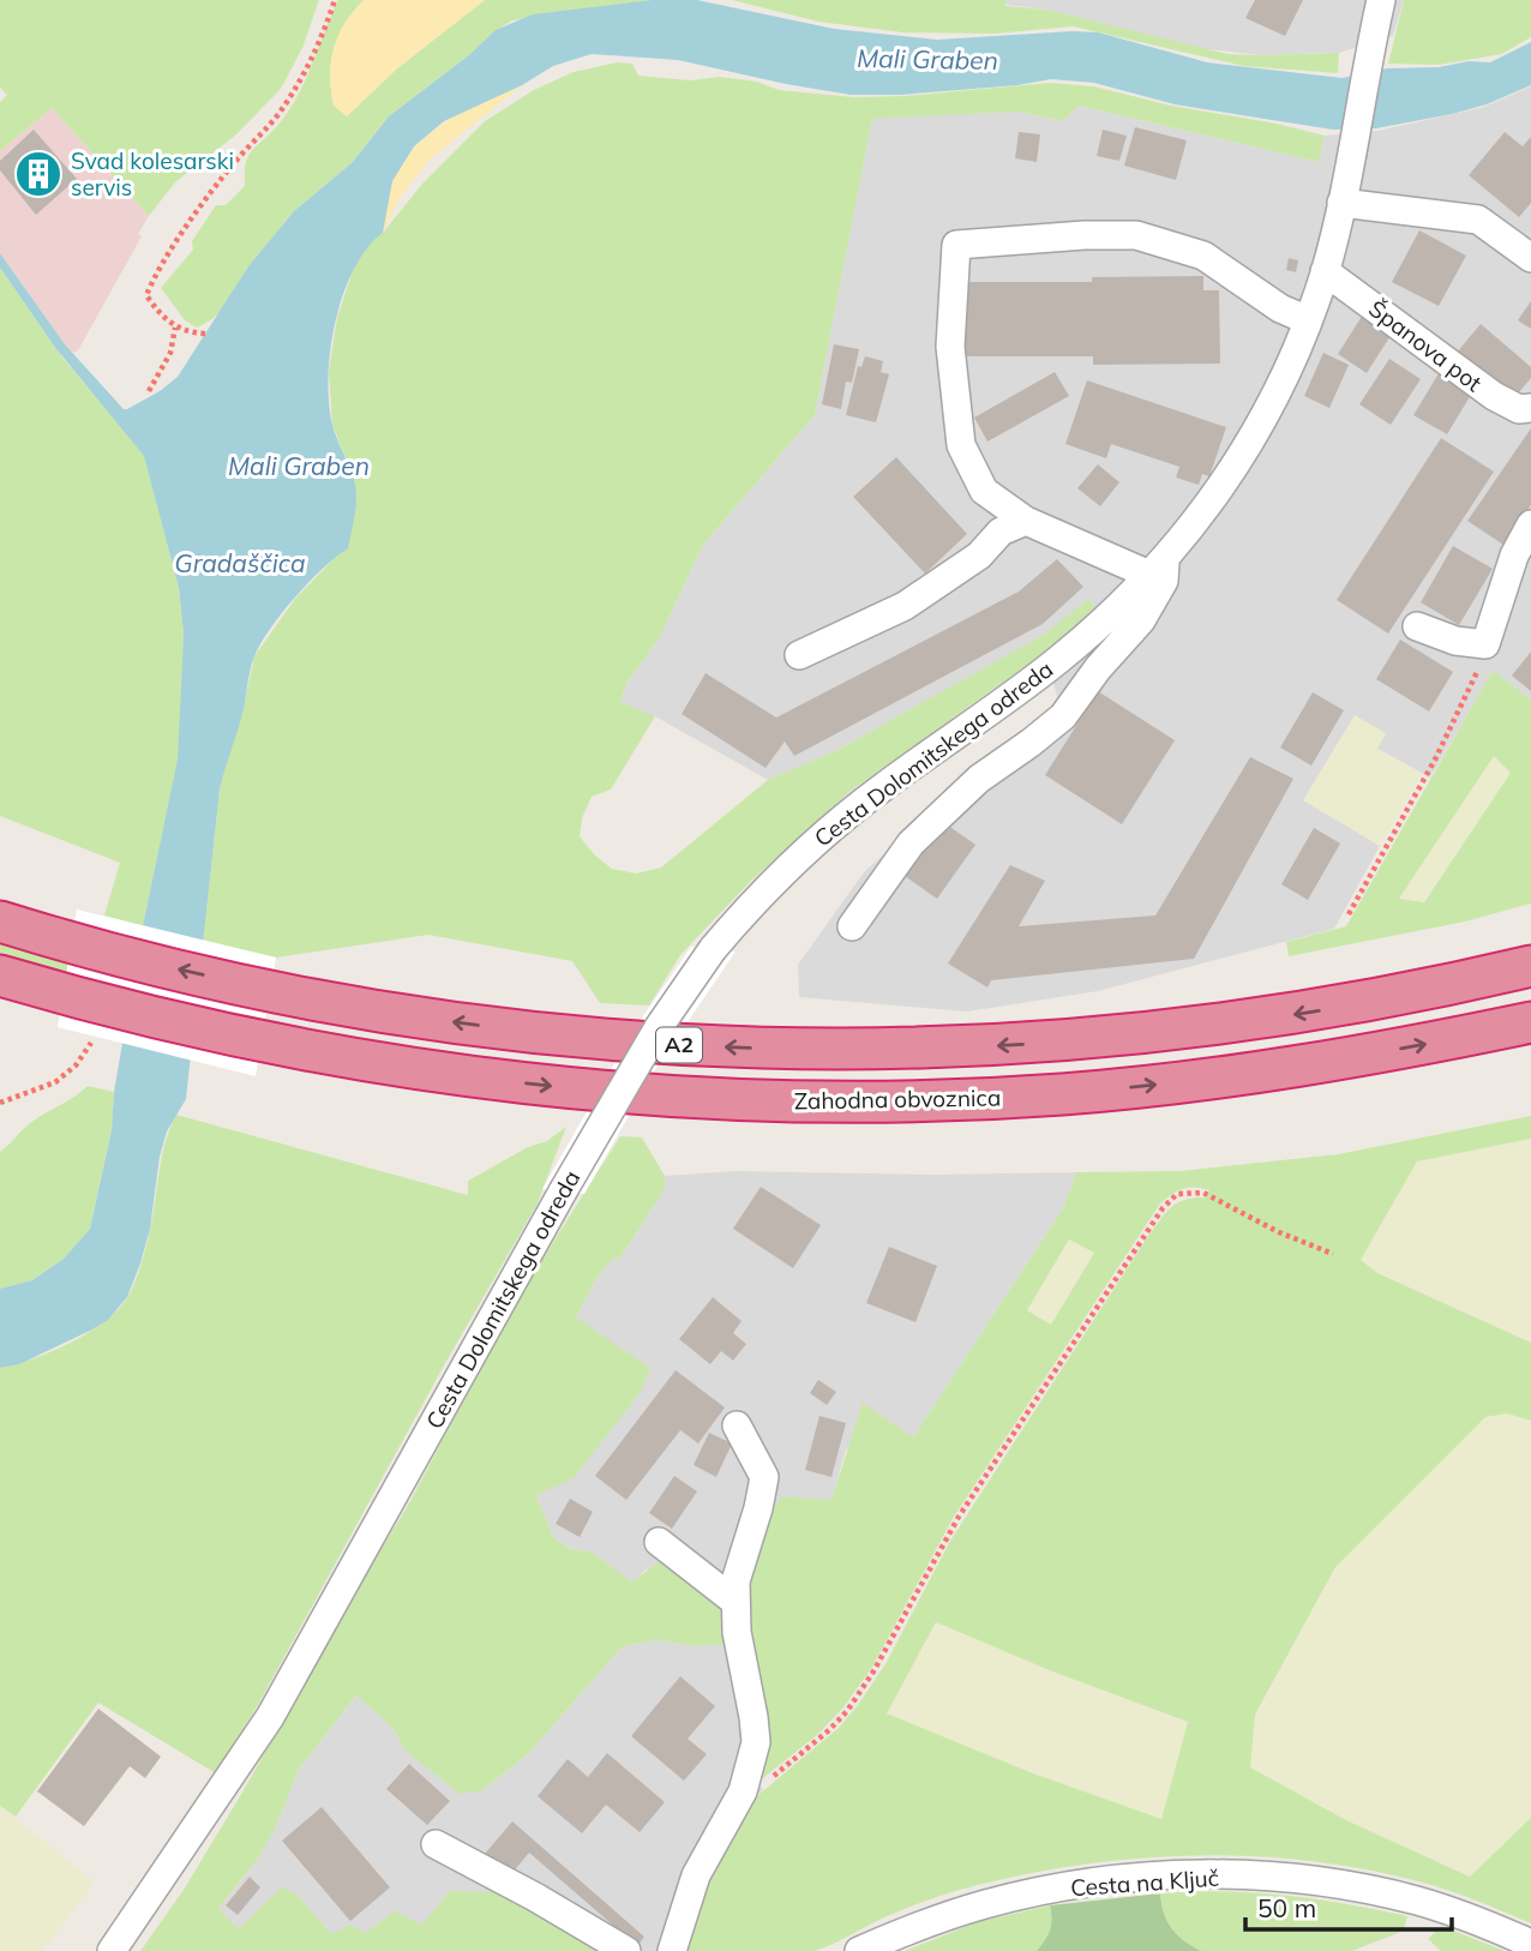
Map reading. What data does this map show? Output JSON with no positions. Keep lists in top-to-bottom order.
{
  "streets": {
    "highway": ["A2", "Zahodna obvoznica"],
    "street": ["Španova pot", "Cesta Dolomitskega odreda", "Cesta na Ključ"]
  },
  "crossings": [
    ["Španova pot", "Cesta Dolomitskega odreda"]
  ],
  "water": ["Mali Graben", "Gradaščica"],
  "places": {
    "building": ["Svad kolesarski servis"]
  },
  "scale_bar": "50 m"
}
